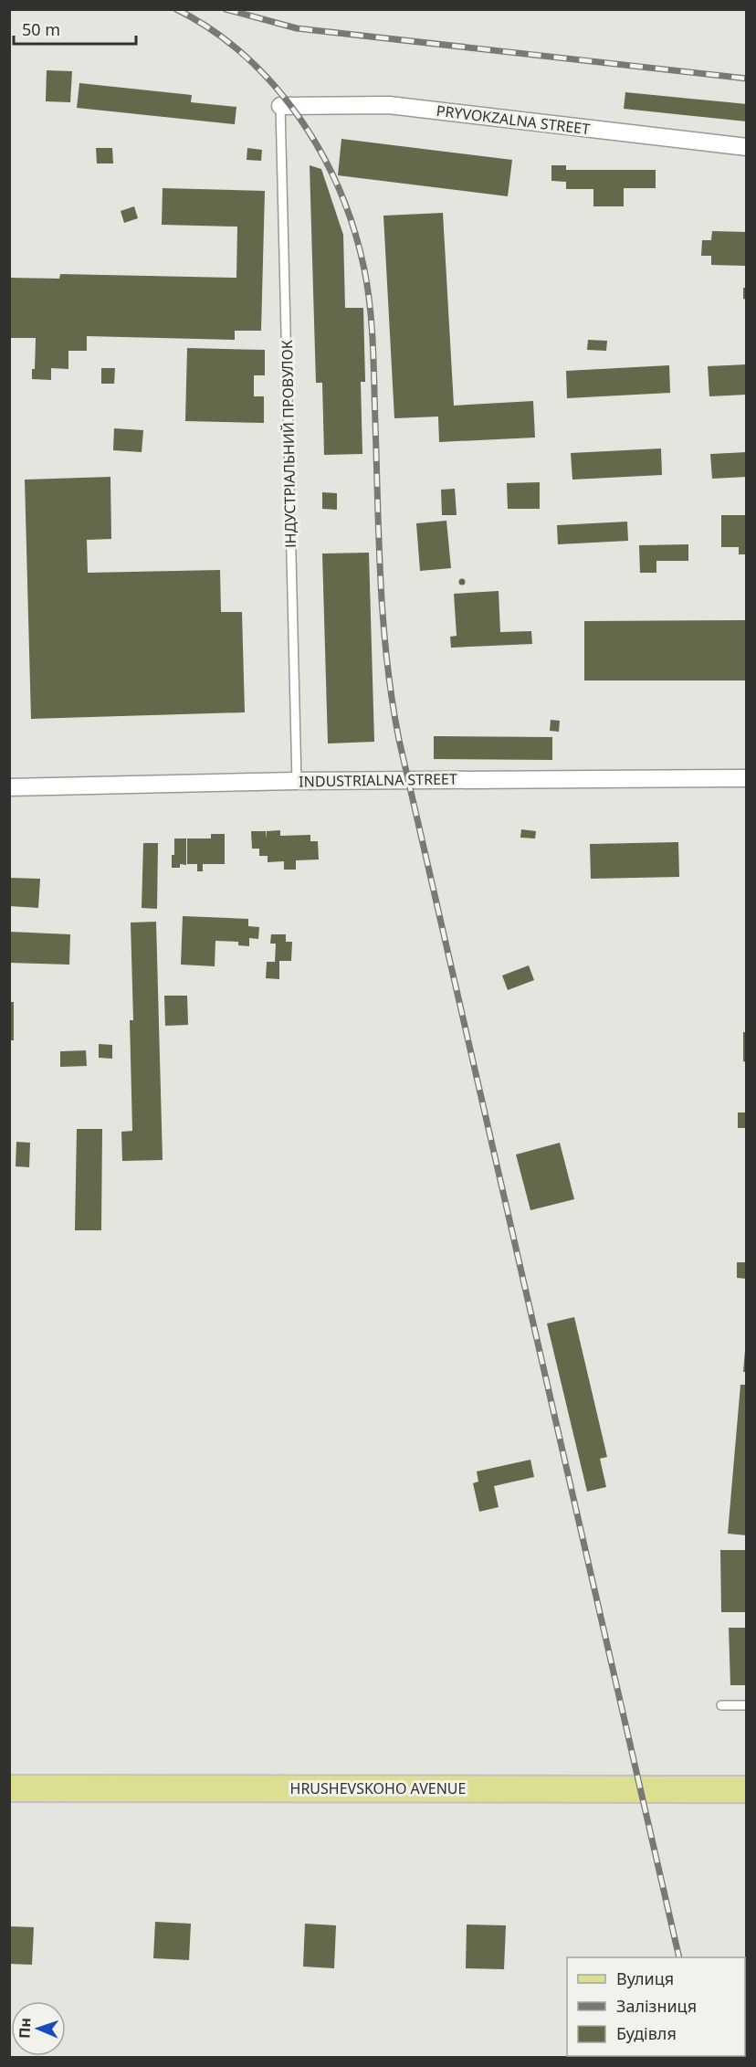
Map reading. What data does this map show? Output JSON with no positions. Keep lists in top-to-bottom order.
{
  "streets": {
    "main road": ["HRUSHEVSKOHO AVENUE"],
    "street": ["PRYVOKZALNA STREET", "INDUSTRIALNA STREET"],
    "lane": ["ІНДУСТРІАЛЬНИЙ ПРОВУЛОК"]
  },
  "crossings": [
    ["PRYVOKZALNA STREET", "ІНДУСТРІАЛЬНИЙ ПРОВУЛОК"],
    ["ІНДУСТРІАЛЬНИЙ ПРОВУЛОК", "INDUSTRIALNA STREET"]
  ],
  "legend": ["Вулиця", "Залізниця", "Будівля"],
  "scale_bar": "50 m",
  "north": "left"
}
